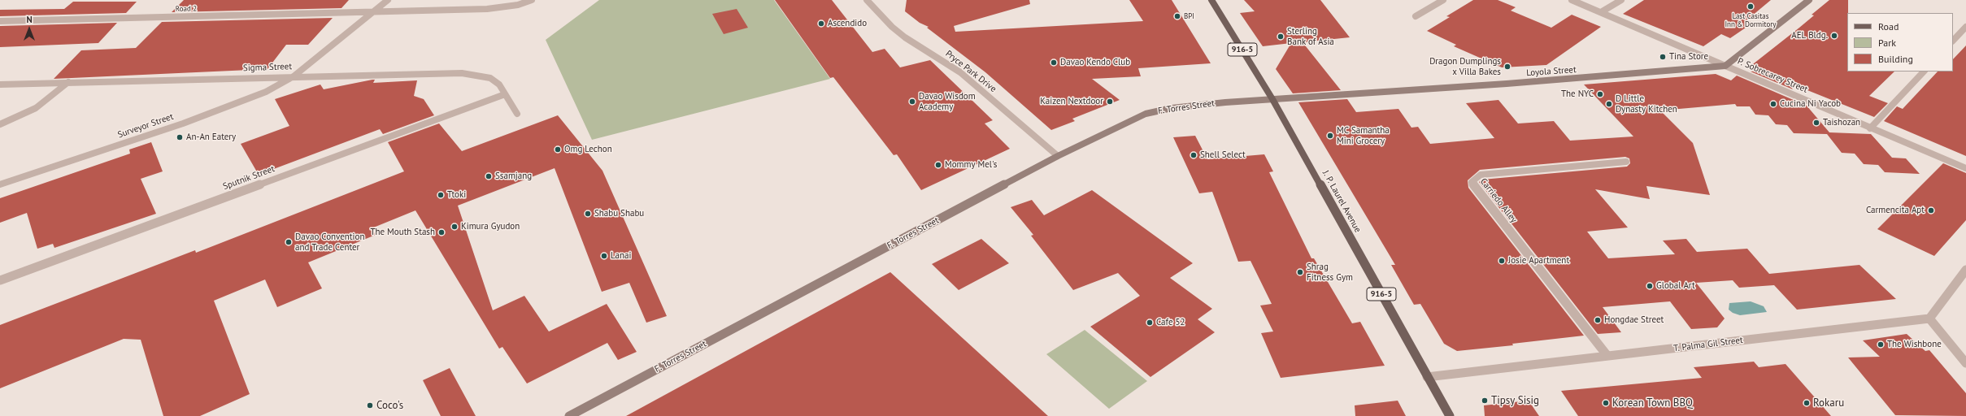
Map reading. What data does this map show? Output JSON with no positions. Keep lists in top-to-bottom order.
{
  "streets": {
    "main road": [
      "916-5",
      "Loyola Street",
      "F. Torres Street",
      "J. P. Laurel Avenue"
    ],
    "street": [
      "Road 2",
      "Sigma Street",
      "Pryce Park Drive",
      "P. Sobrecarey Street",
      "Surveyor Street",
      "Sputnik Street",
      "Carriedo Alley",
      "T. Palma Gil Street"
    ]
  },
  "crossings": [
    ["Road 2", "Surveyor Street"],
    ["Sigma Street", "Surveyor Street"],
    ["Sigma Street", "Sputnik Street"],
    ["Pryce Park Drive", "F. Torres Street"],
    ["Loyola Street", "P. Sobrecarey Street"],
    ["Loyola Street", "F. Torres Street"],
    ["Loyola Street", "J. P. Laurel Avenue"],
    ["F. Torres Street", "J. P. Laurel Avenue"],
    ["Carriedo Alley", "T. Palma Gil Street"],
    ["J. P. Laurel Avenue", "T. Palma Gil Street"]
  ],
  "places": [
    "Last Casitas Inn & Dormitory",
    "BPI",
    "Ascendido",
    "AEL Bldg.",
    "Sterling Bank of Asia",
    "Tina Store",
    "Davao Kendo Club",
    "Dragon Dumplings x Villa Bakes",
    "The NYC",
    "Davao Wisdom Academy",
    "Kaizen Nextdoor",
    "D Little Dynasty Kitchen",
    "Cucina Ni Yacob",
    "Taishozan",
    "MC Samantha Mini Grocery",
    "An-An Eatery",
    "Omg Lechon",
    "Shell Select",
    "Mommy Mel's",
    "Ssamjang",
    "Ttoki",
    "Carmencita Apt",
    "Shabu Shabu",
    "Kimura Gyudon",
    "The Mouth Stash",
    "Davao Convention and Trade Center",
    "Lanai",
    "Josie Apartment",
    "Shrag Fitness Gym",
    "Global Art",
    "Hongdae Street",
    "Cafe 52",
    "The Wishbone",
    "Tipsy Sisig",
    "Korean Town BBQ",
    "Rokaru",
    "Coco's"
  ],
  "legend": ["Road", "Park", "Building"],
  "north": "top"
}
